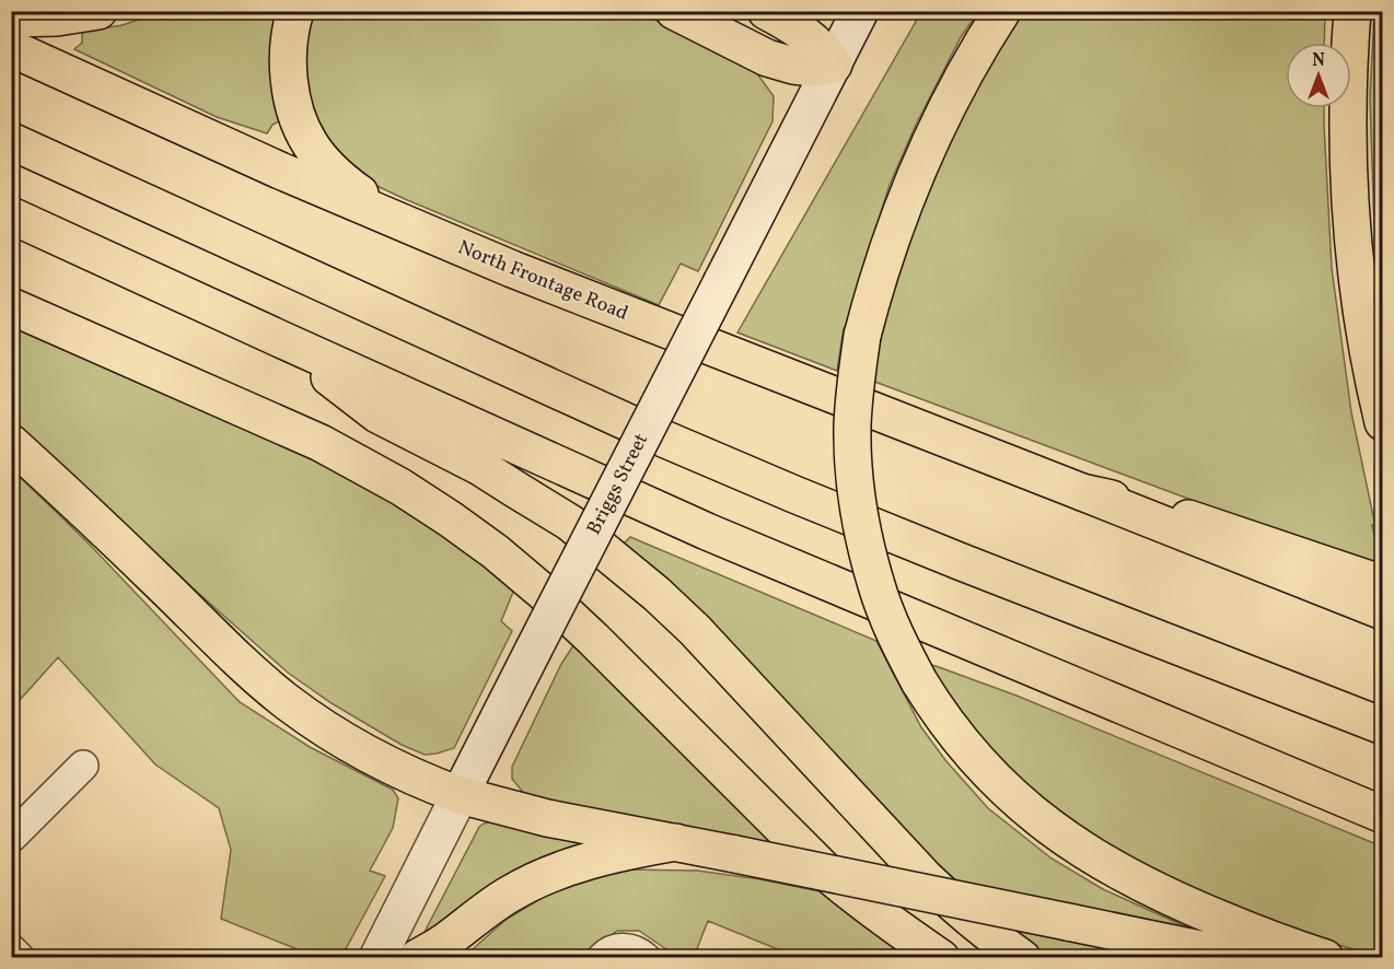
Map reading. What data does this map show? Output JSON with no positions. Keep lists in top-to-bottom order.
{
  "streets": {
    "main road": ["North Frontage Road", "Briggs Street"]
  },
  "north": "top"
}
